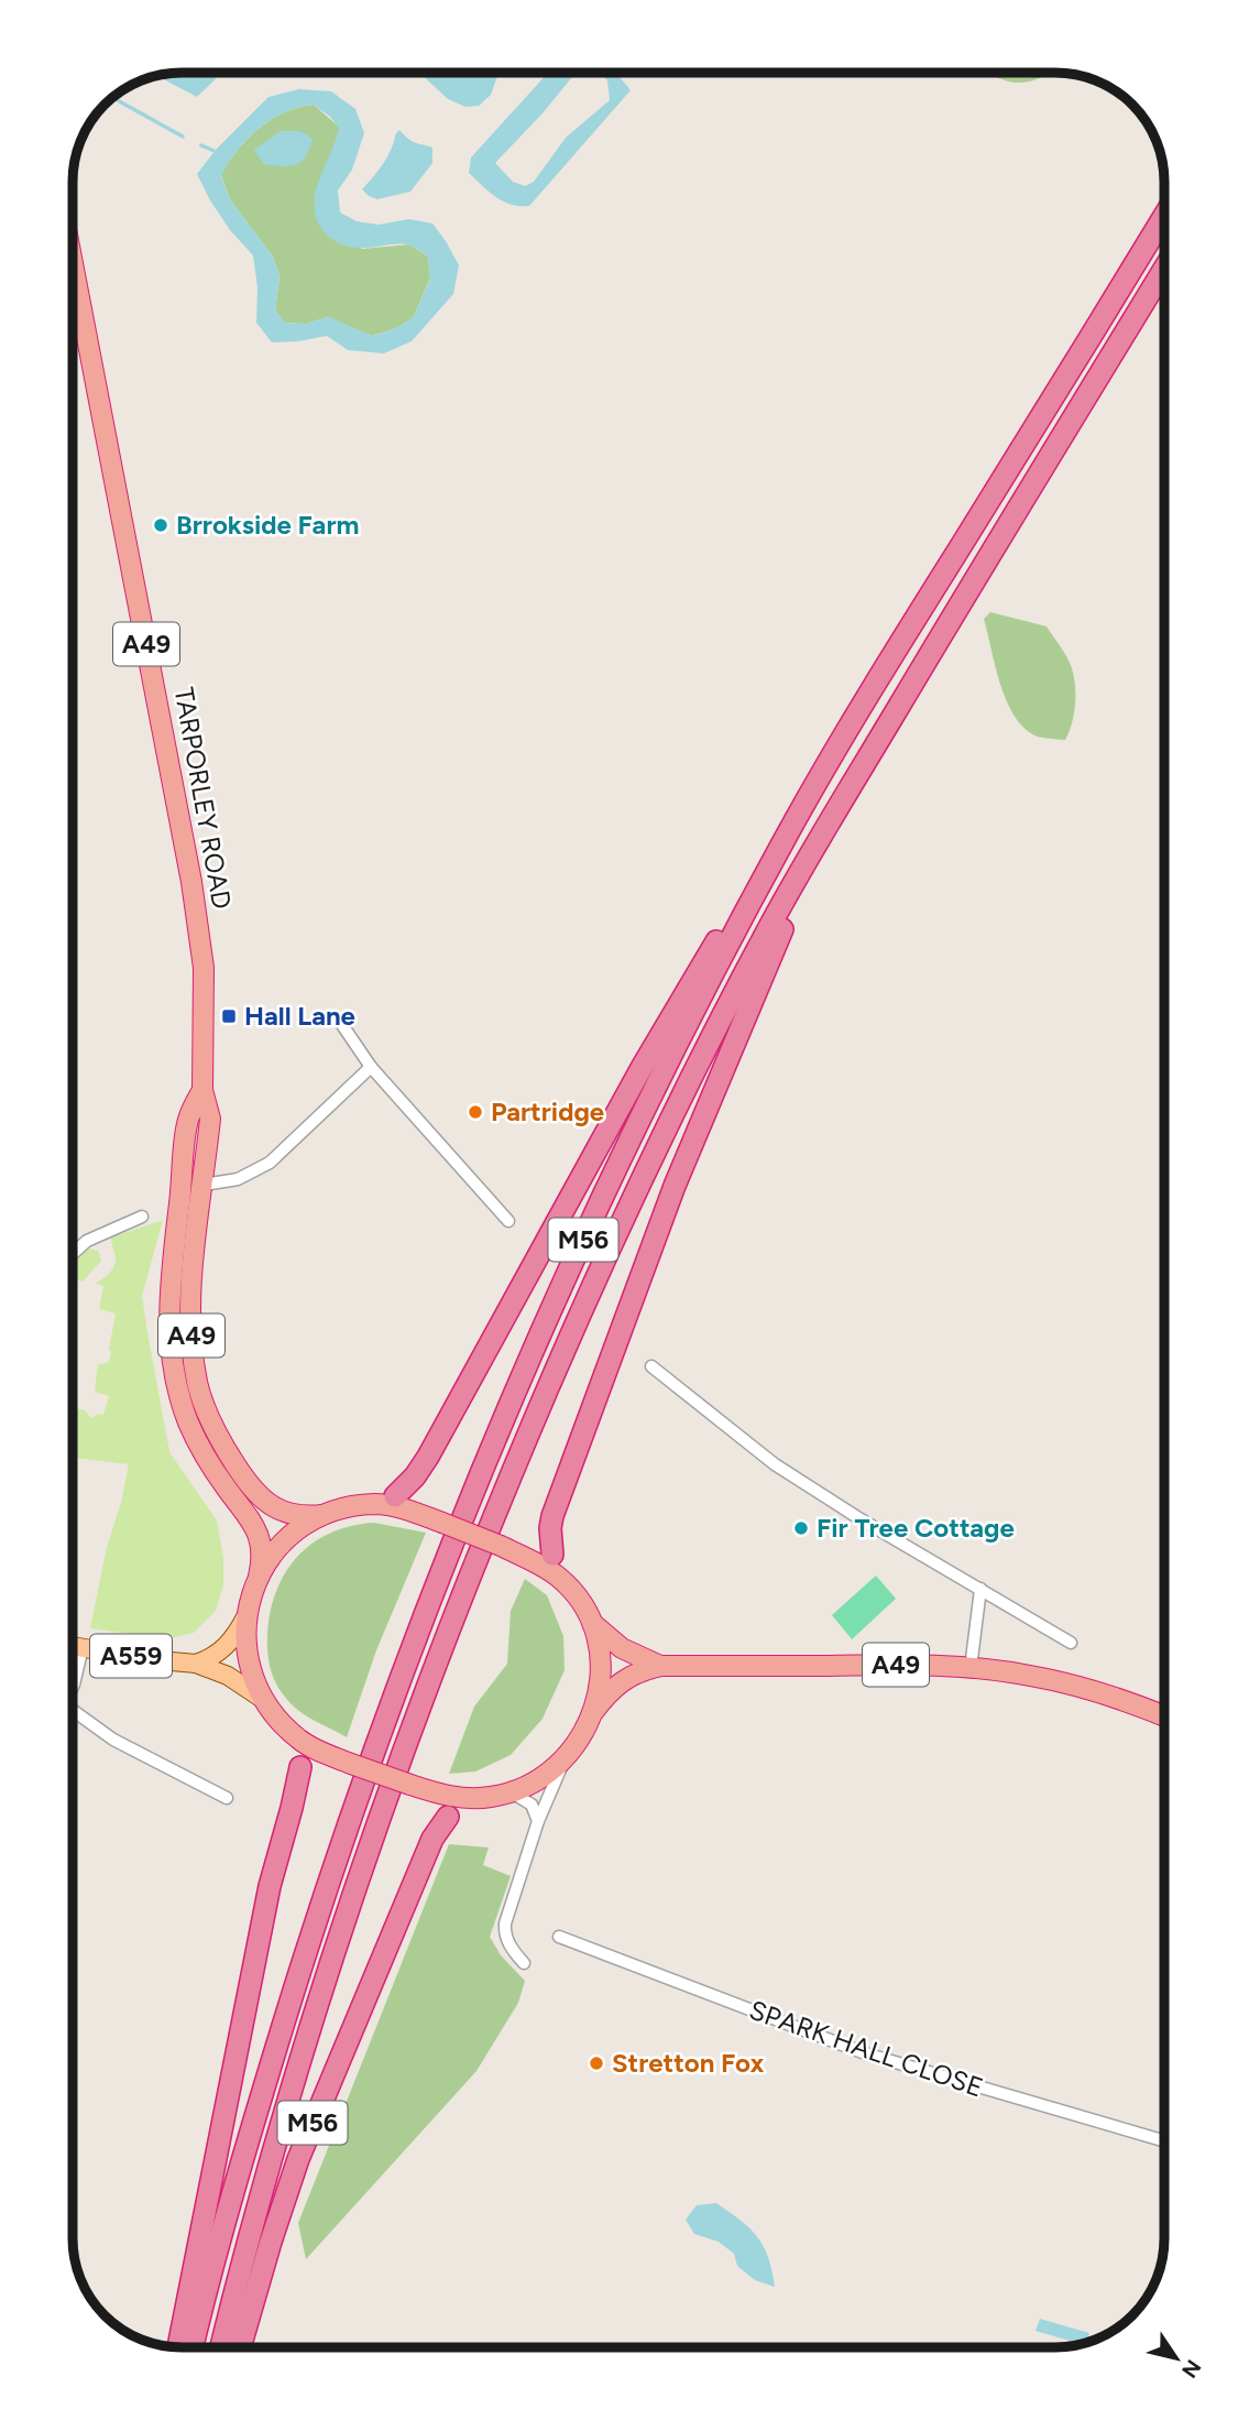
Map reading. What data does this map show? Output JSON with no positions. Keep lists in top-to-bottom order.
{
  "streets": {
    "highway": ["A49", "TARPORLEY ROAD", "M56"],
    "main road": ["A559"],
    "street": ["SPARK HALL CLOSE"]
  },
  "places": {
    "other": [
      "Brrokside Farm",
      "Partridge",
      "Fir Tree Cottage",
      "Stretton Fox"
    ],
    "transit": ["Hall Lane"]
  },
  "north": "bottom right"
}
